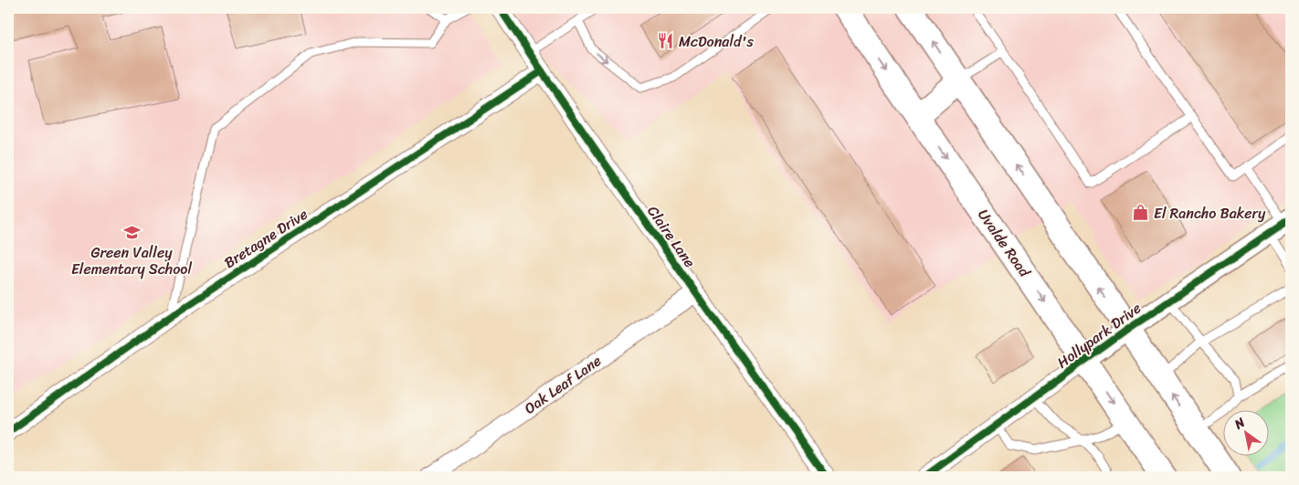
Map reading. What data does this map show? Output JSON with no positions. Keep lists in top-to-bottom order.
{
  "streets": {
    "main road": ["Uvalde Road"],
    "street": [
      "Claire Lane",
      "Bretagne Drive",
      "Hollypark Drive",
      "Oak Leaf Lane"
    ]
  },
  "crossings": [
    ["Claire Lane", "Bretagne Drive"],
    ["Claire Lane", "Oak Leaf Lane"],
    ["Uvalde Road", "Hollypark Drive"]
  ],
  "places": {
    "restaurant": ["McDonald's"],
    "shop": ["El Rancho Bakery"],
    "school or university": ["Green Valley Elementary School"]
  },
  "north": "top left"
}
